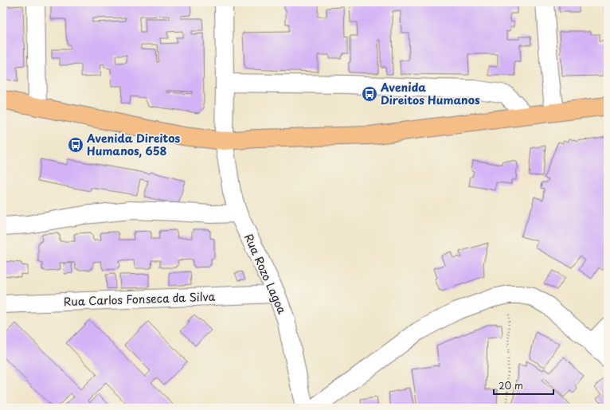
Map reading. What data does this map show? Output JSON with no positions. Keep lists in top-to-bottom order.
{
  "streets": {
    "street": ["Rua Rozo Lagoa", "Rua Carlos Fonseca da Silva"]
  },
  "crossings": [
    ["Rua Rozo Lagoa", "Rua Carlos Fonseca da Silva"]
  ],
  "places": {
    "bus stop": ["Avenida Direitos Humanos", "Avenida Direitos Humanos, 658"]
  },
  "scale_bar": "20 m"
}
